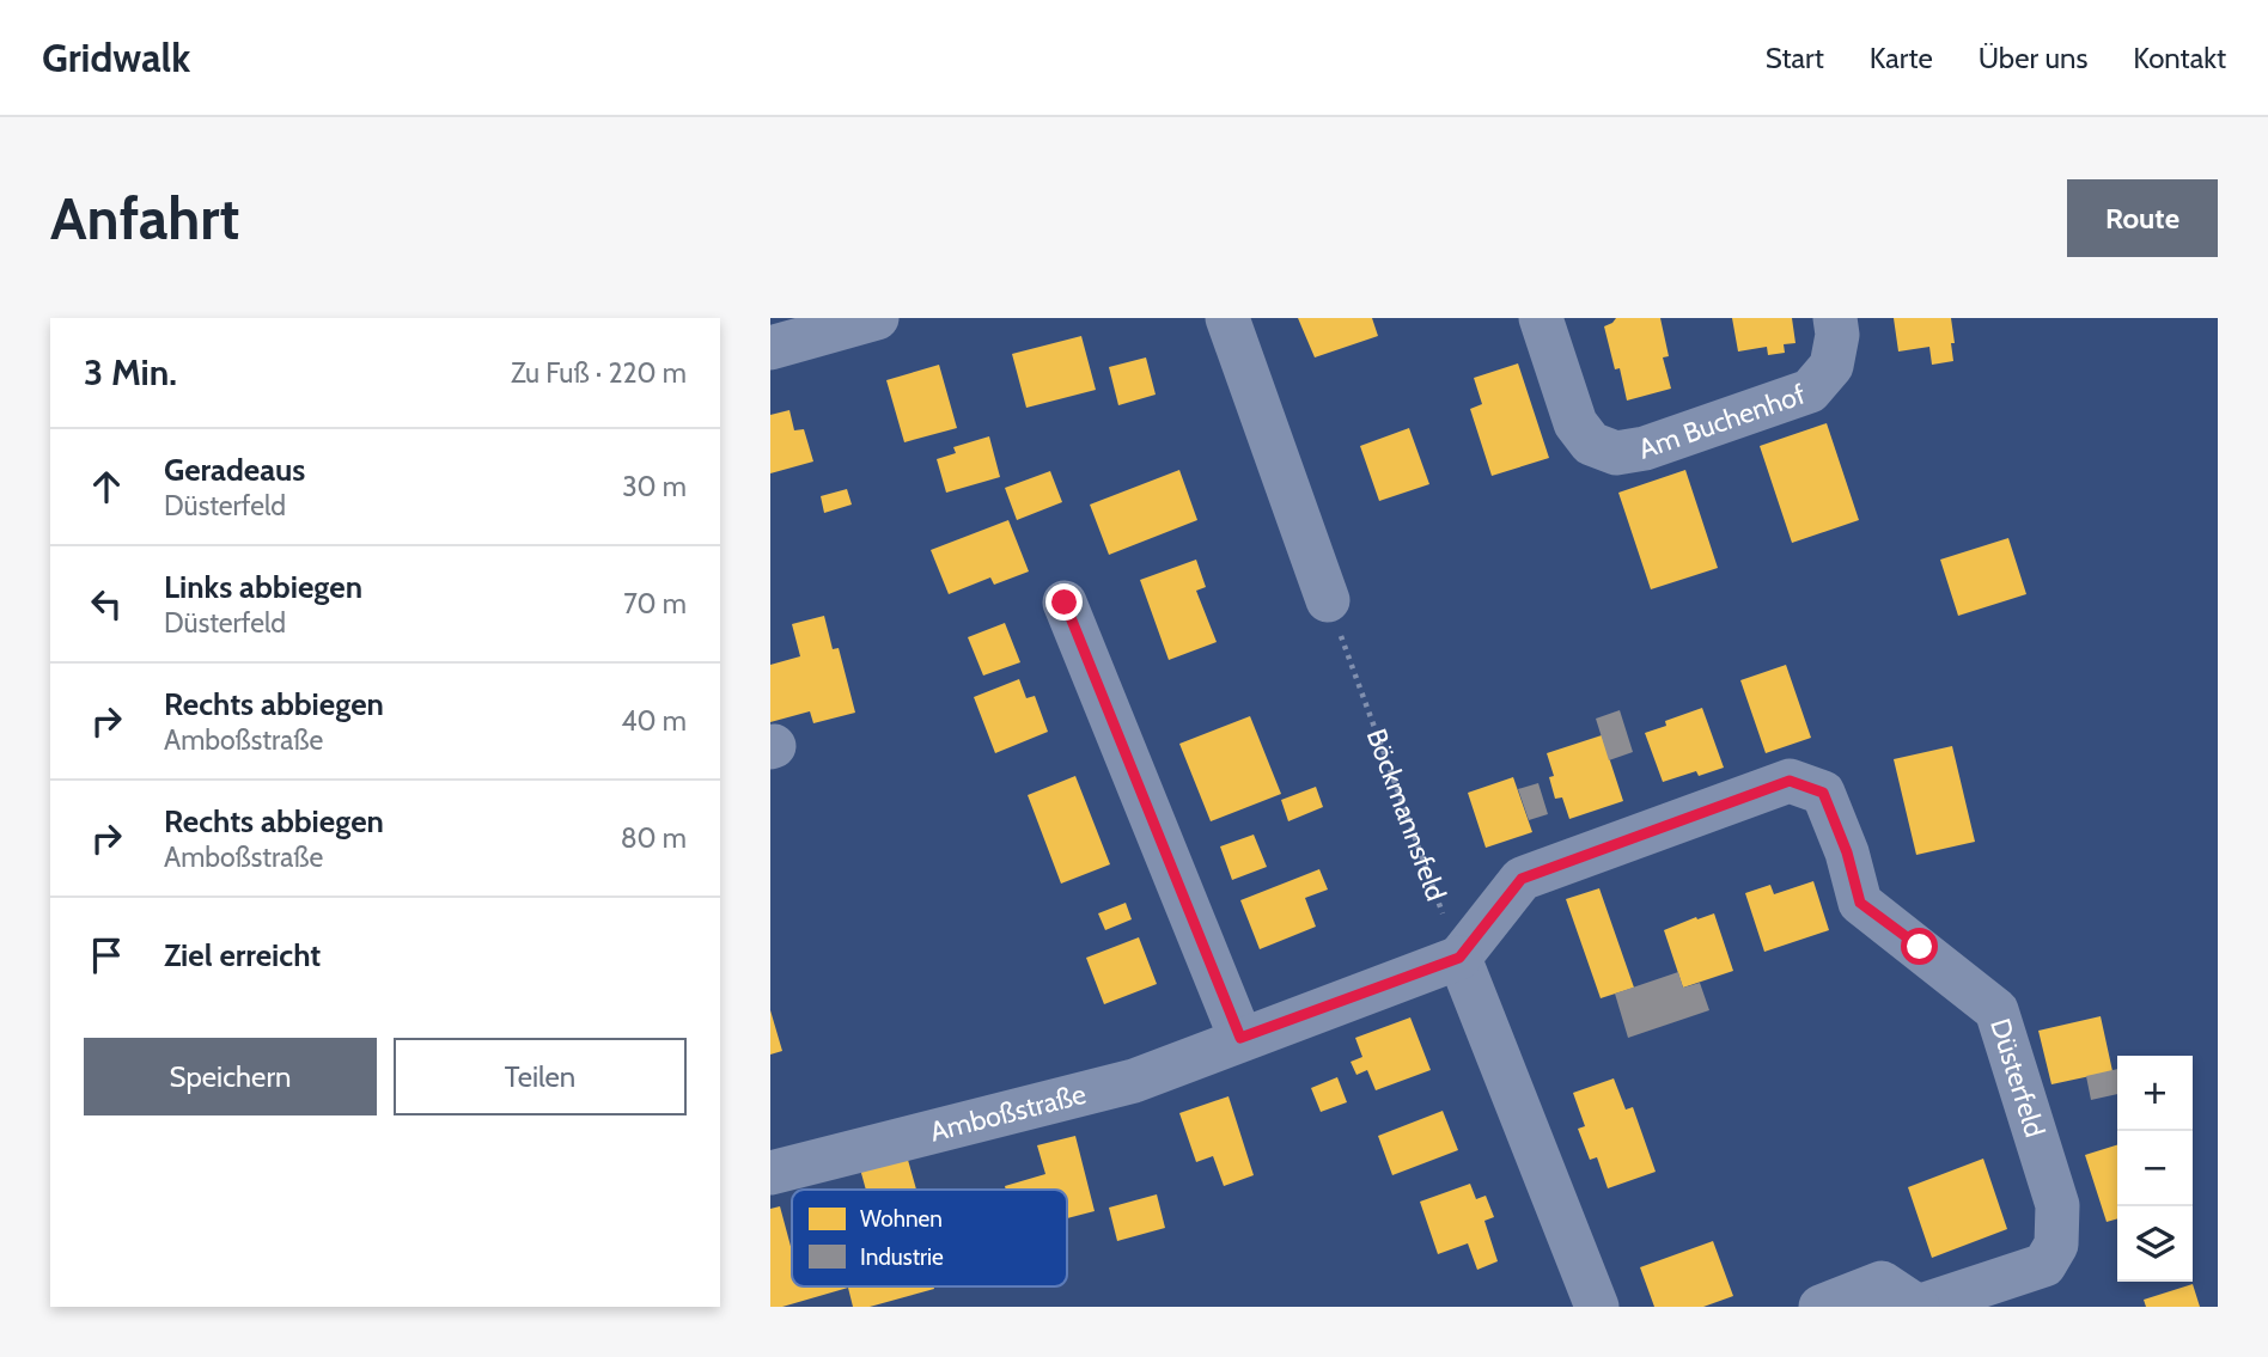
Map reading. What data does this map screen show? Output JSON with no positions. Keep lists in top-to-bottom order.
{
  "streets": {
    "street": ["Am Buchenhof", "Düsterfeld", "Amboßstraße"],
    "path": ["Böckmannsfeld"]
  },
  "crossings": [
    ["Böckmannsfeld", "Düsterfeld"],
    ["Böckmannsfeld", "Amboßstraße"],
    ["Düsterfeld", "Amboßstraße"]
  ],
  "legend": ["Wohnen", "Industrie"],
  "page": {
    "header": "Gridwalk",
    "nav": [
      "Start",
      "Karte",
      "Über uns",
      "Kontakt"
    ],
    "buttons": [
      "Route",
      ["Speichern", "Teilen"]
    ],
    "title": "Anfahrt",
    "heading": ["3 Min.", "Zu Fuß · 220 m"],
    "list": [
      ["Geradeaus", "Düsterfeld", "30 m"],
      ["Links abbiegen", "Düsterfeld", "70 m"],
      ["Rechts abbiegen", "Amboßstraße", "40 m"],
      ["Rechts abbiegen", "Amboßstraße", "80 m"],
      "Ziel erreicht"
    ],
    "map_buttons": ["+", "−"]
  }
}
